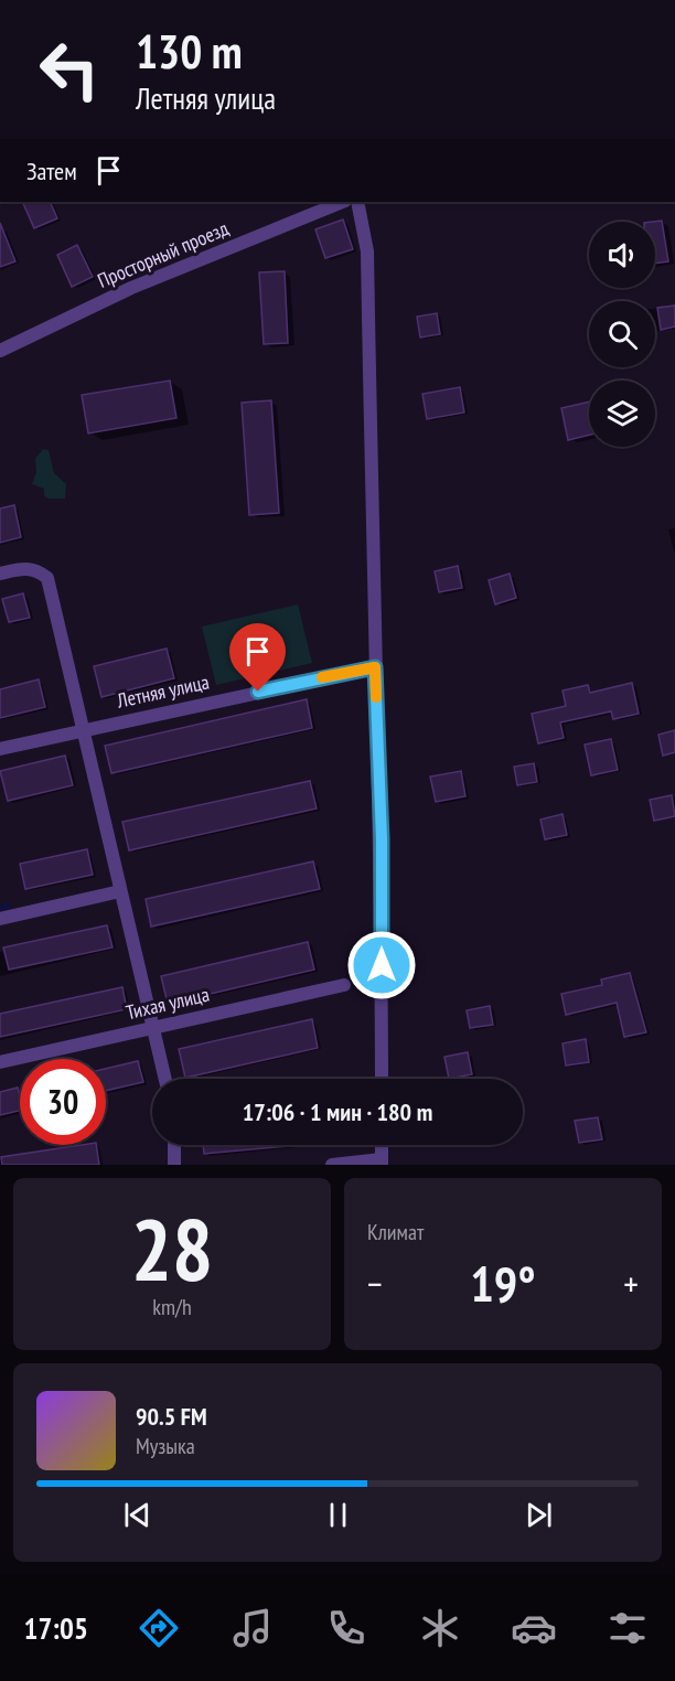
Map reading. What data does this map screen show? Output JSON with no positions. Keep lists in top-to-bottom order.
{
  "streets": {
    "street": ["Просторный проезд", "Летняя улица", "Тихая улица"]
  },
  "page": {
    "turn": ["130 m", "Летняя улица"],
    "then": "Затем",
    "limit": "30",
    "trip": "17:06 · 1 мин · 180 m",
    "tile": [
      ["28", "km/h"],
      "Климат"
    ],
    "heat": ["−", "19°", "+"],
    "song": ["90.5 FM", "Музыка"],
    "tabs": "17:05"
  }
}
